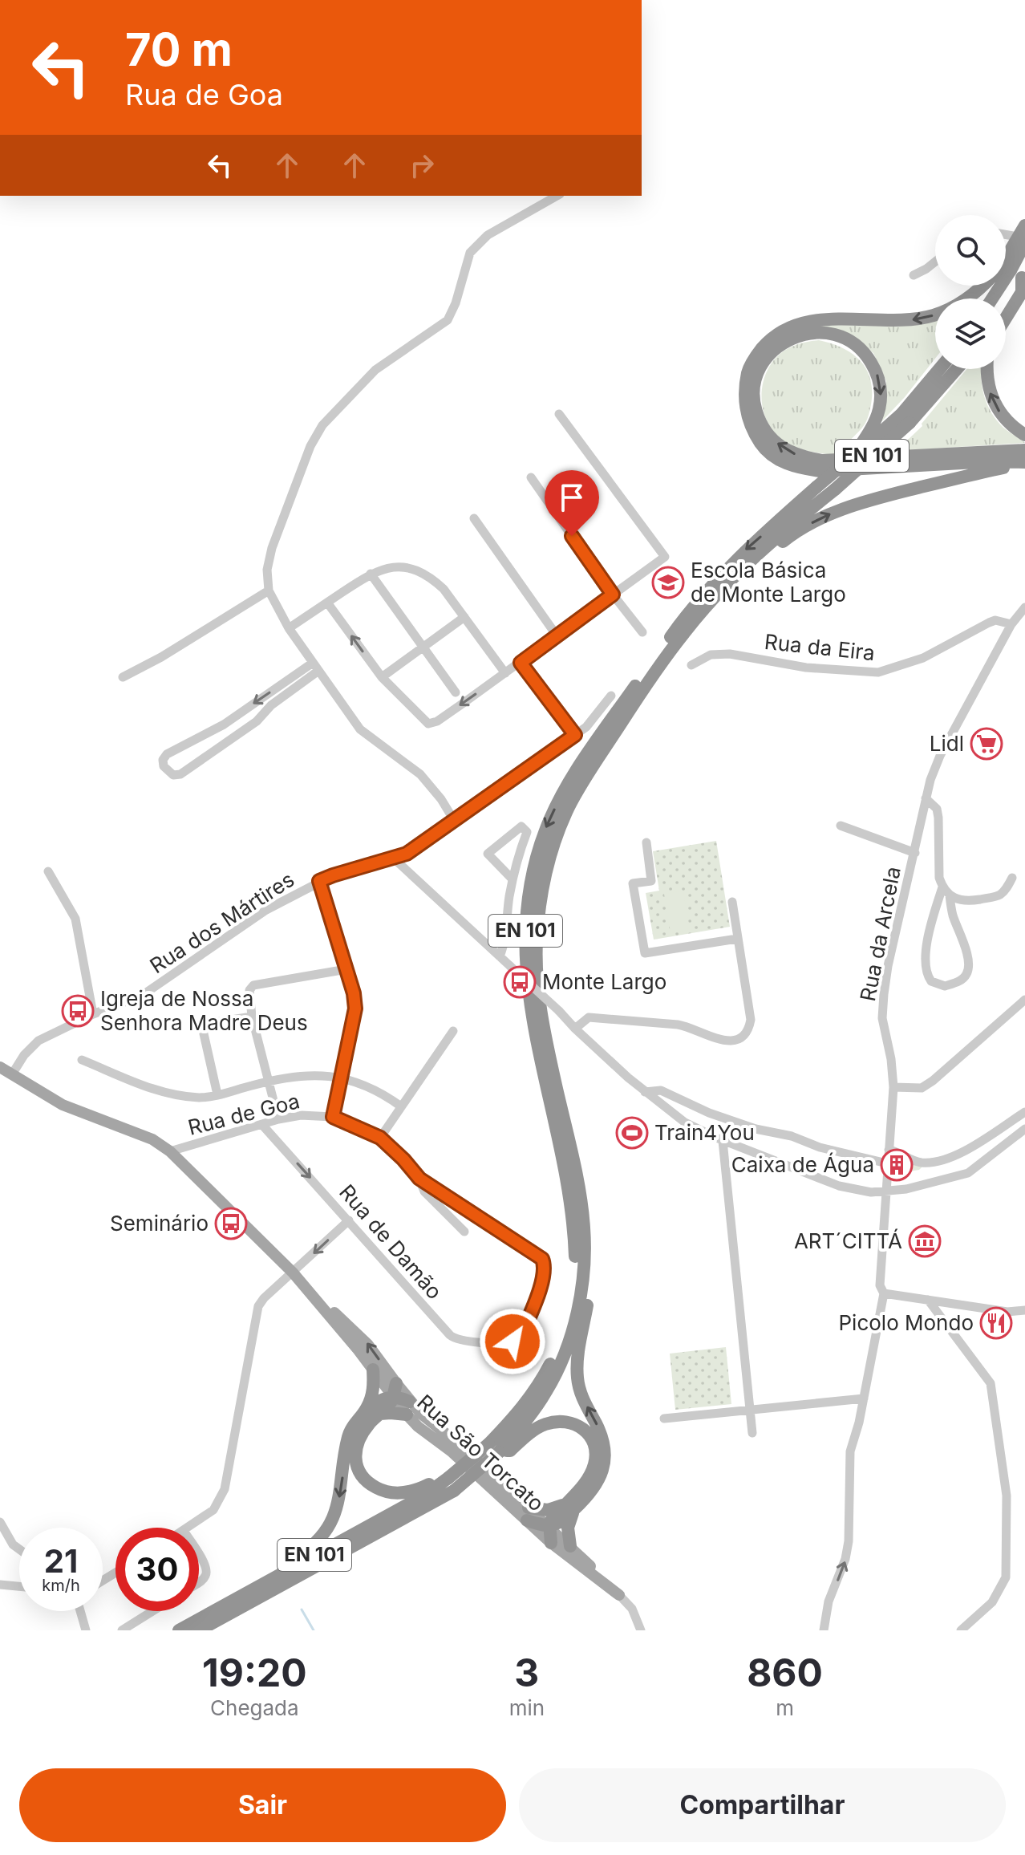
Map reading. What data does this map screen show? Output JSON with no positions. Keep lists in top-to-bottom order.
{
  "streets": {
    "highway": ["EN 101"],
    "main road": ["Rua São Torcato"],
    "street": [
      "Rua da Eira",
      "Rua dos Mártires",
      "Rua da Arcela",
      "Rua de Goa",
      "Rua de Damão"
    ]
  },
  "crossings": [
    ["Rua da Eira", "Rua da Arcela"],
    ["Rua dos Mártires", "Rua São Torcato"],
    ["Rua de Goa", "Rua de Damão"],
    ["Rua de Goa", "Rua São Torcato"]
  ],
  "one_way": ["Rua de Damão"],
  "places": {
    "school or university": ["Escola Básica de Monte Largo"],
    "supermarket": ["Lidl"],
    "bus stop": ["Monte Largo", "Igreja de Nossa Senhora Madre Deus", "Seminário"],
    "sports": ["Train4You"],
    "building": ["Caixa de Água"],
    "museum": ["ART´CITTÁ"],
    "restaurant": ["Picolo Mondo"]
  },
  "page": {
    "turn": ["70 m", "Rua de Goa"],
    "speed": "21 km/h",
    "limit": "30",
    "eta": [
      "19:20",
      "Chegada",
      "3",
      "min",
      "860",
      "m"
    ],
    "buttons": ["Sair", "Compartilhar"]
  }
}
